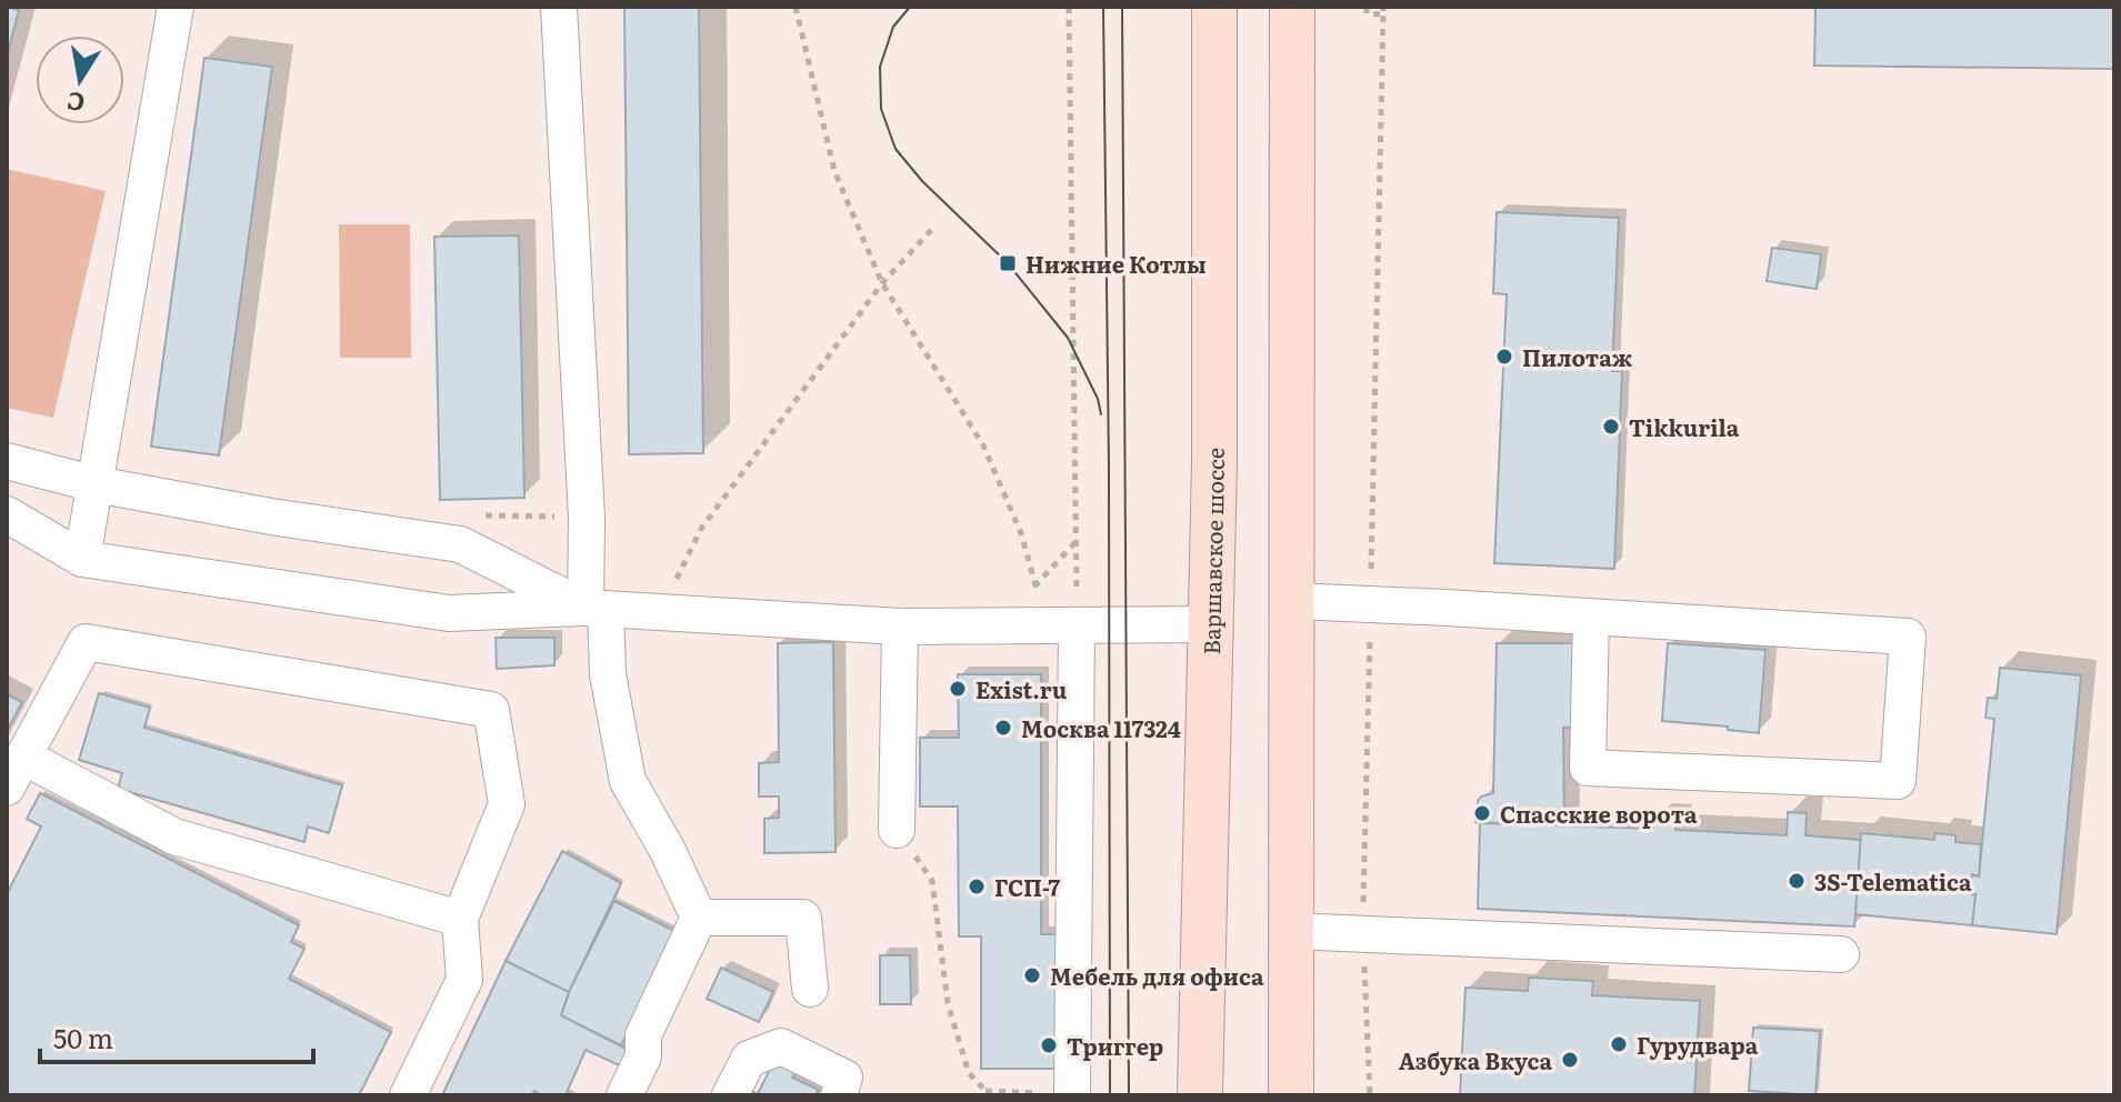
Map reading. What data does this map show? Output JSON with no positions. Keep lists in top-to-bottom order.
{
  "streets": {
    "main road": ["Варшавское шоссе"]
  },
  "places": {
    "transit": ["Нижние Котлы"],
    "other": [
      "Пилотаж",
      "Tikkurila",
      "Exist.ru",
      "Москва 117324",
      "Спасские ворота",
      "3S-Telematica",
      "ГСП-7",
      "Мебель для офиса",
      "Гурудвара",
      "Триггер",
      "Азбука Вкуса"
    ]
  },
  "scale_bar": "50 m",
  "north": "bottom"
}
